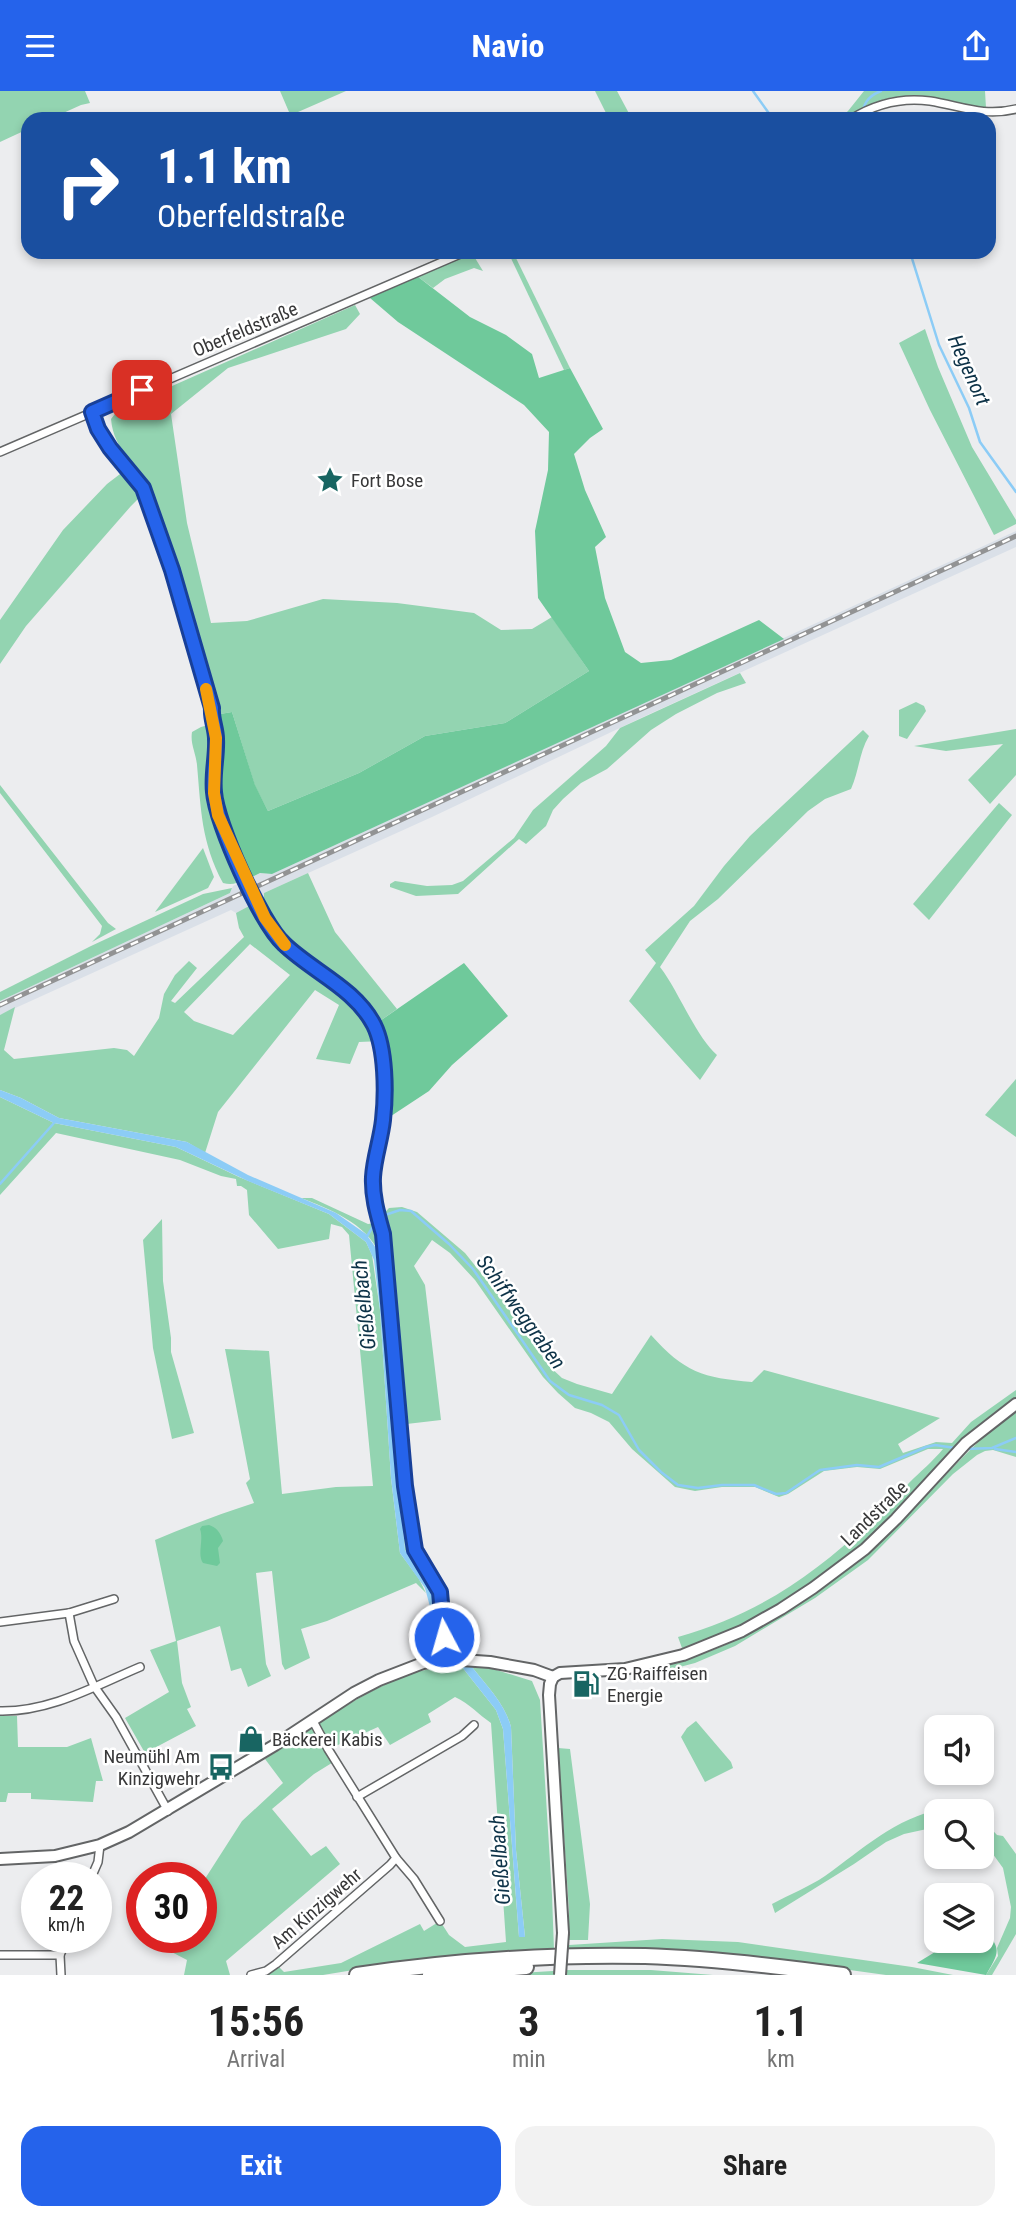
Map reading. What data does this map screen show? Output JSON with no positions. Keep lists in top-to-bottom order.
{
  "streets": {
    "street": ["Oberfeldstraße", "Landstraße", "Am Kinzigwehr"]
  },
  "water": ["Hegenort", "Gießelbach", "Schiffweggraben"],
  "places": {
    "place": ["Fort Bose"],
    "fuel station": ["ZG Raiffeisen Energie"],
    "shop": ["Bäckerei Kabis"],
    "bus stop": ["Neumühl Am Kinzigwehr"]
  },
  "page": {
    "header": "Navio",
    "turn": ["1.1 km", "Oberfeldstraße"],
    "speed": "22 km/h",
    "limit": "30",
    "eta": [
      "15:56",
      "Arrival",
      "3",
      "min",
      "1.1",
      "km"
    ],
    "buttons": ["Exit", "Share"]
  }
}
